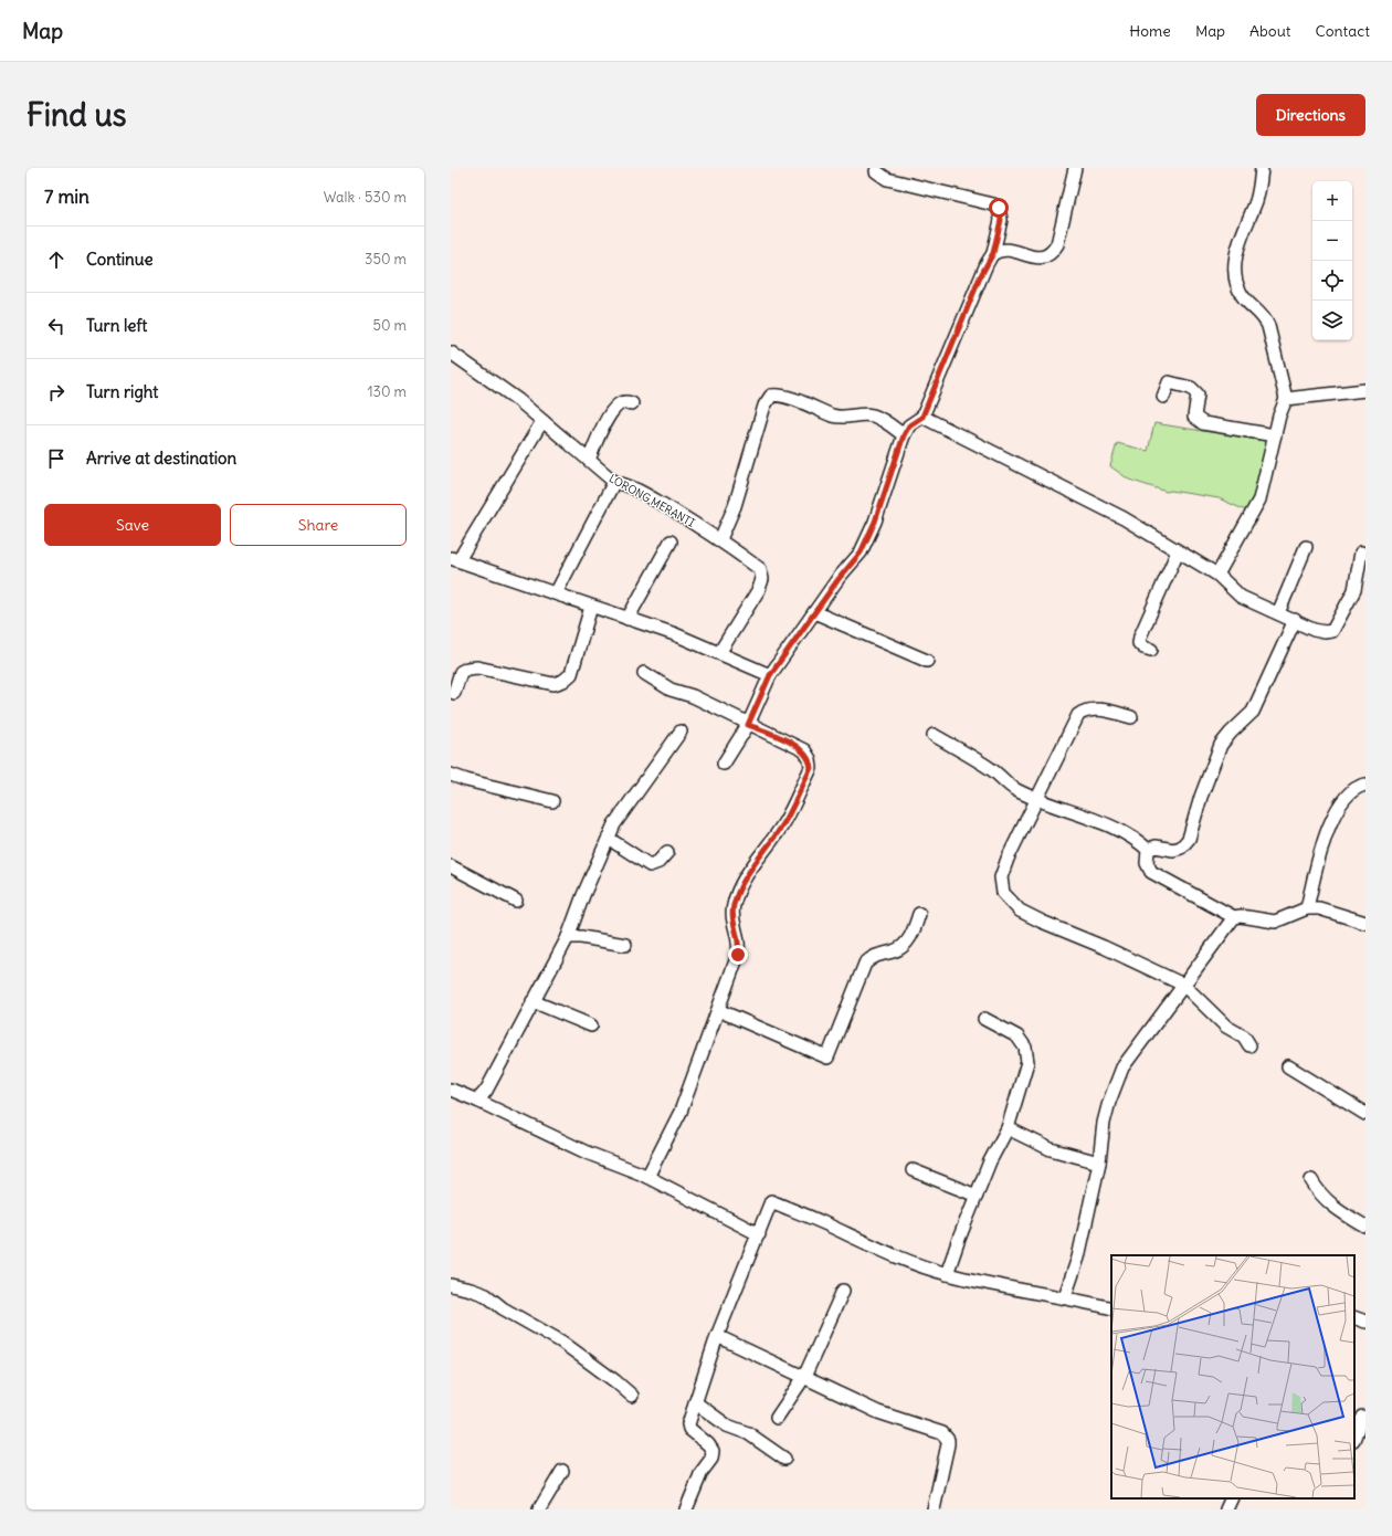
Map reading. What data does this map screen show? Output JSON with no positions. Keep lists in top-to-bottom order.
{
  "streets": {
    "street": ["LORONG MERANTI"]
  },
  "page": {
    "header": "Map",
    "nav": [
      "Home",
      "Map",
      "About",
      "Contact"
    ],
    "buttons": [
      "Directions",
      ["Save", "Share"]
    ],
    "title": "Find us",
    "heading": ["7 min", "Walk · 530 m"],
    "map_buttons": ["+", "−"],
    "list": [
      ["Continue", "350 m"],
      ["Turn left", "50 m"],
      ["Turn right", "130 m"],
      "Arrive at destination"
    ]
  }
}
